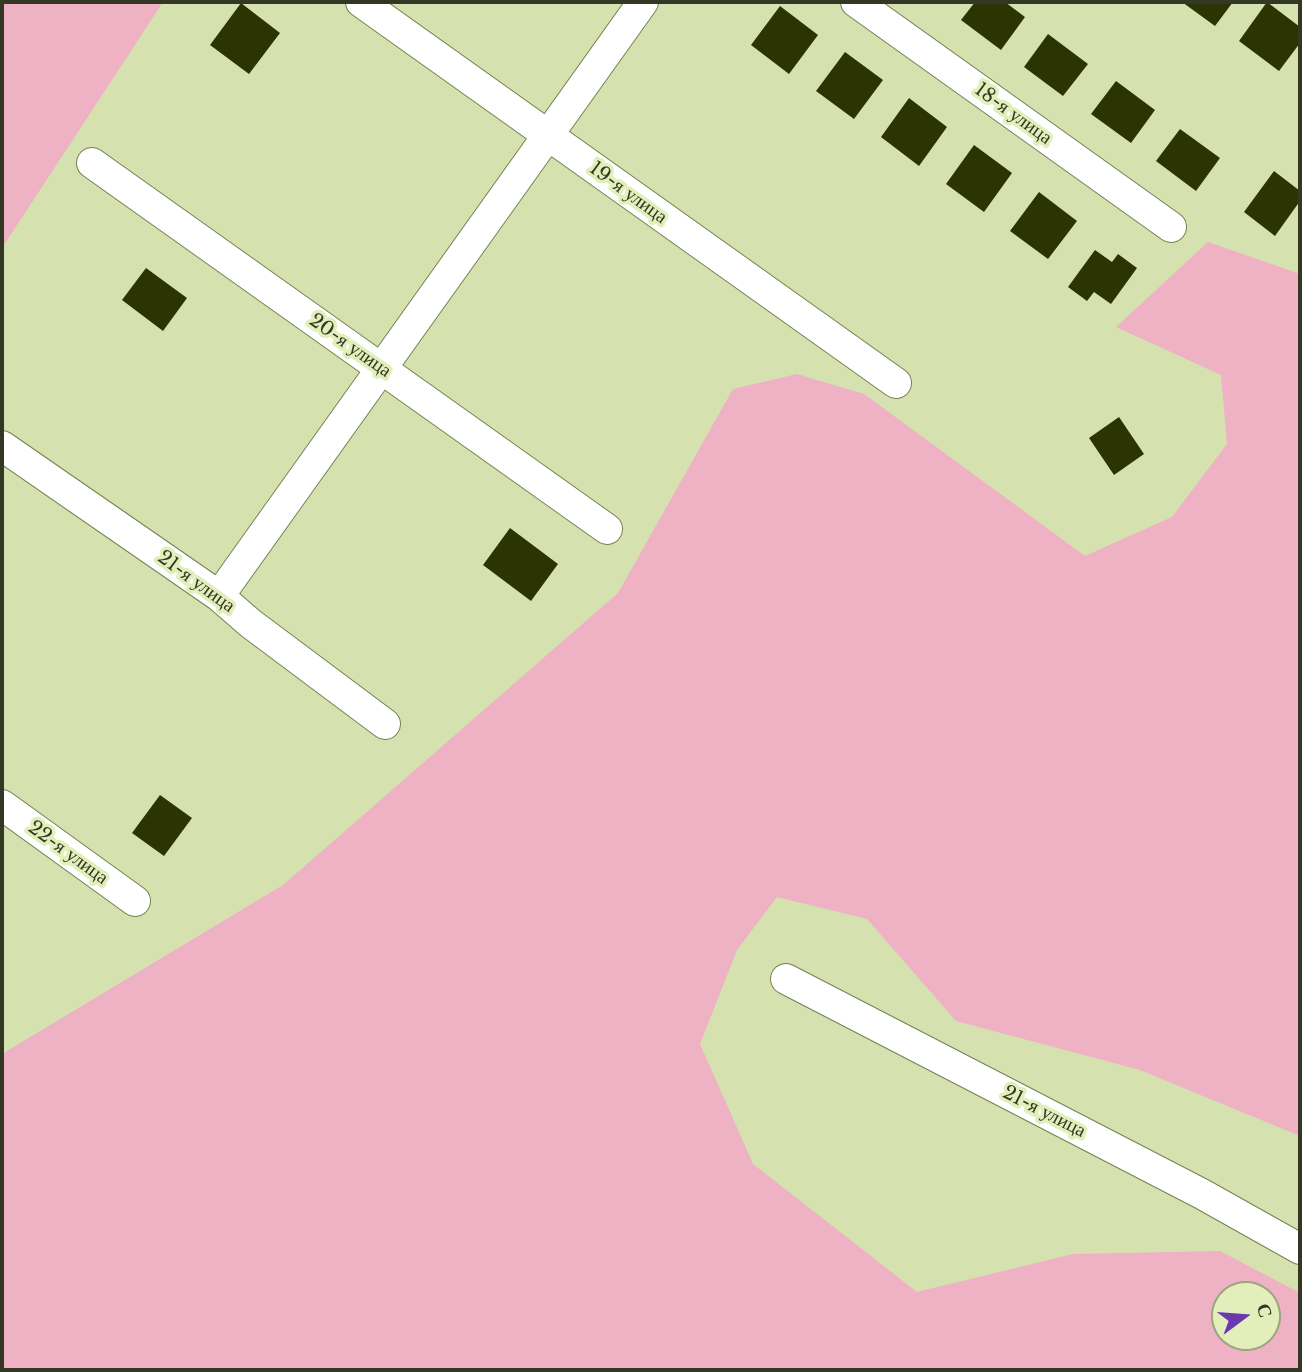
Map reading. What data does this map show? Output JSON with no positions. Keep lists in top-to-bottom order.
{
  "streets": {
    "street": [
      "18-я улица",
      "19-я улица",
      "20-я улица",
      "21-я улица",
      "22-я улица"
    ]
  },
  "north": "right"
}
